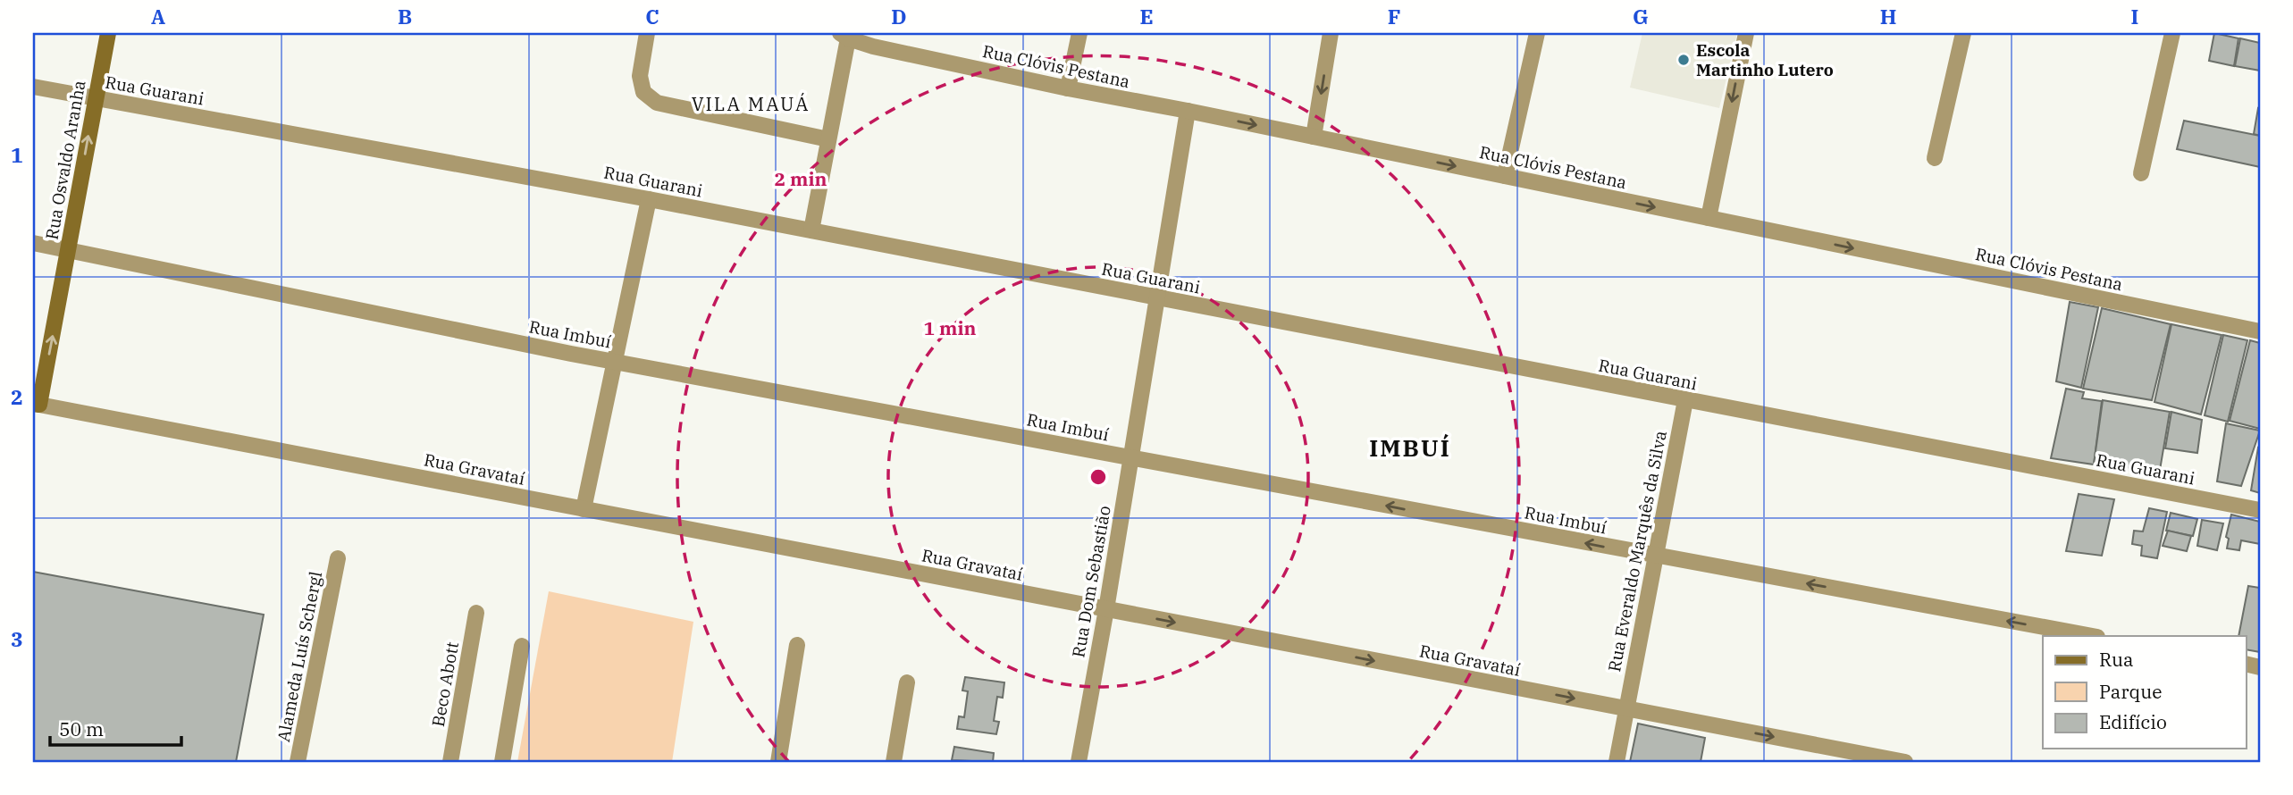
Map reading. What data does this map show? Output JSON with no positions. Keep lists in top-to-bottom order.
{
  "streets": {
    "main road": ["Rua Osvaldo Aranha"],
    "street": [
      "Rua Clóvis Pestana",
      "Rua Guarani",
      "Rua Imbuí",
      "Rua Gravataí",
      "Rua Everaldo Marquês da Silva",
      "Rua Dom Sebastião",
      "Alameda Luís Schergl",
      "Beco Abott"
    ]
  },
  "crossings": [
    ["Rua Clóvis Pestana", "Rua Dom Sebastião"],
    ["Rua Guarani", "Rua Osvaldo Aranha"],
    ["Rua Guarani", "Rua Everaldo Marquês da Silva"],
    ["Rua Guarani", "Rua Dom Sebastião"],
    ["Rua Osvaldo Aranha", "Rua Imbuí"],
    ["Rua Osvaldo Aranha", "Rua Gravataí"],
    ["Rua Imbuí", "Rua Everaldo Marquês da Silva"],
    ["Rua Imbuí", "Rua Dom Sebastião"],
    ["Rua Gravataí", "Rua Everaldo Marquês da Silva"],
    ["Rua Gravataí", "Rua Dom Sebastião"]
  ],
  "one_way": [
    "Rua Clóvis Pestana",
    "Rua Osvaldo Aranha",
    "Rua Imbuí",
    "Rua Gravataí"
  ],
  "districts": ["VILA MAUÁ", "IMBUÍ"],
  "places": ["Escola Martinho Lutero"],
  "legend": ["Rua", "Parque", "Edifício"],
  "scale_bar": "50 m",
  "grid": {
    "columns": [
      "A",
      "B",
      "C",
      "D",
      "E",
      "F",
      "G",
      "H",
      "I"
    ],
    "rows": ["1", "2", "3"]
  },
  "rings": ["2 min", "1 min"]
}
